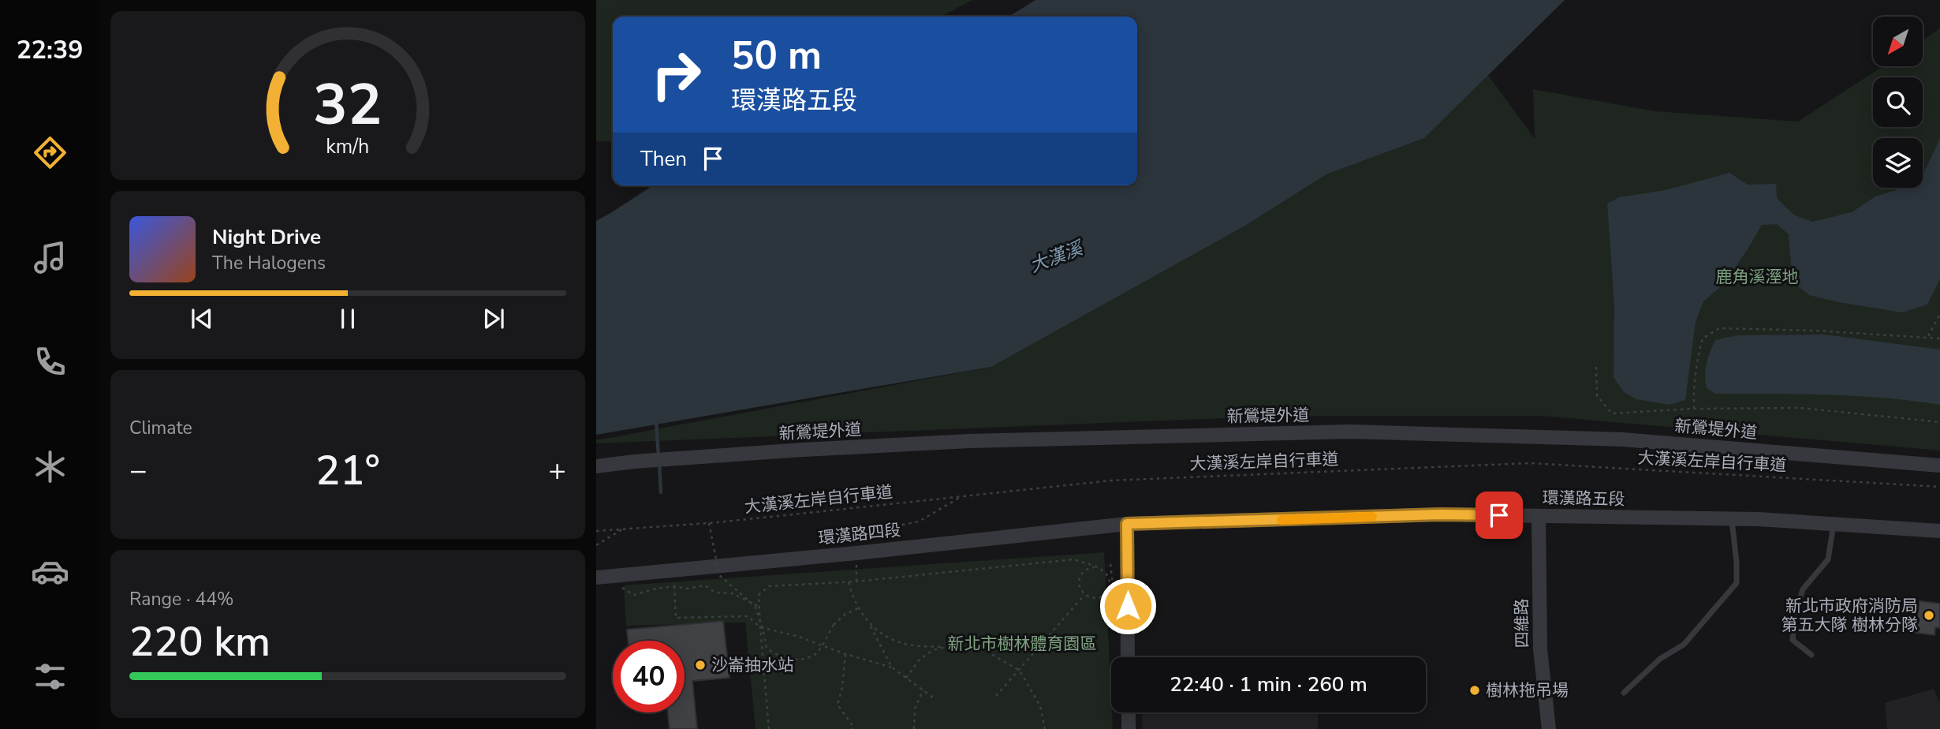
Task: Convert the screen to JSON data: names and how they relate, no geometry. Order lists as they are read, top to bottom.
{
  "streets": {
    "street": [
      "新鶯堤外道",
      "環漢路五段",
      "環漢路四段",
      "四維路"
    ],
    "path": ["大漢溪左岸自行車道"]
  },
  "crossings": [
    ["環漢路五段", "環漢路四段"],
    ["環漢路五段", "四維路"]
  ],
  "water": ["大漢溪"],
  "parks": ["鹿角溪溼地", "新北市樹林體育園區"],
  "places": ["新北市政府消防局 第五大隊 樹林分隊", "沙崙抽水站", "樹林拖吊場"],
  "north": "bottom left",
  "page": {
    "tabs": "22:39",
    "turn": ["50 m", "環漢路五段"],
    "then": "Then",
    "song": ["Night Drive", "The Halogens"],
    "tile": [
      "Climate",
      ["Range · 44%", "220 km"]
    ],
    "heat": ["−", "21°", "+"],
    "limit": "40",
    "trip": "22:40 · 1 min · 260 m",
    "gauge": ["32", "km/h"]
  }
}
